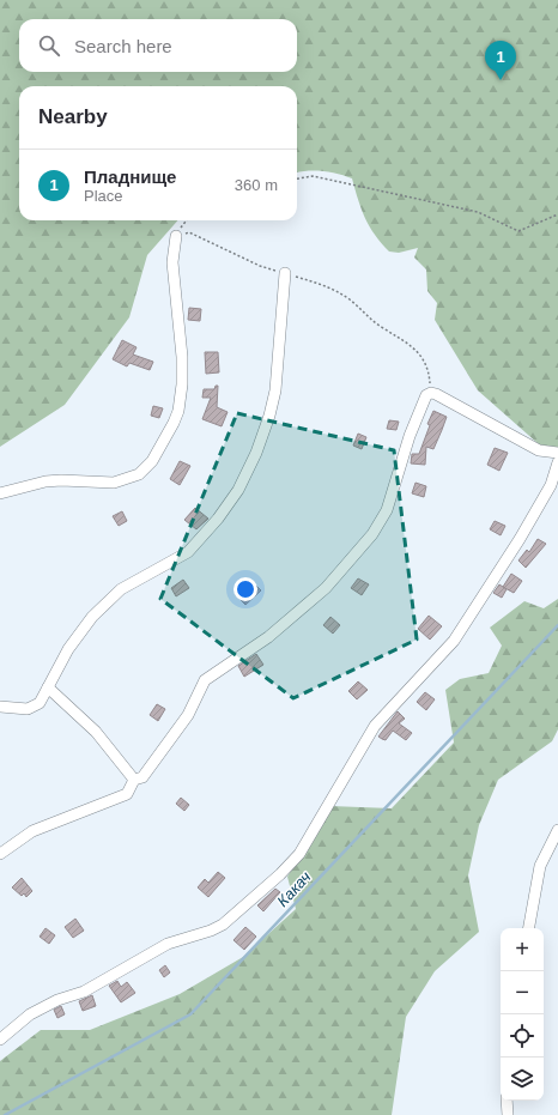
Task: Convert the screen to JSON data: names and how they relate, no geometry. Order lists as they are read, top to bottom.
{
  "water": ["Какач"],
  "page": {
    "search": "Search here",
    "pins": "1",
    "heading": "Nearby",
    "list": [
      {
        "mark": "1",
        "name": "Пладнище",
        "note": "Place",
        "value": "360 m"
      }
    ],
    "map_buttons": ["+", "−"]
  }
}
